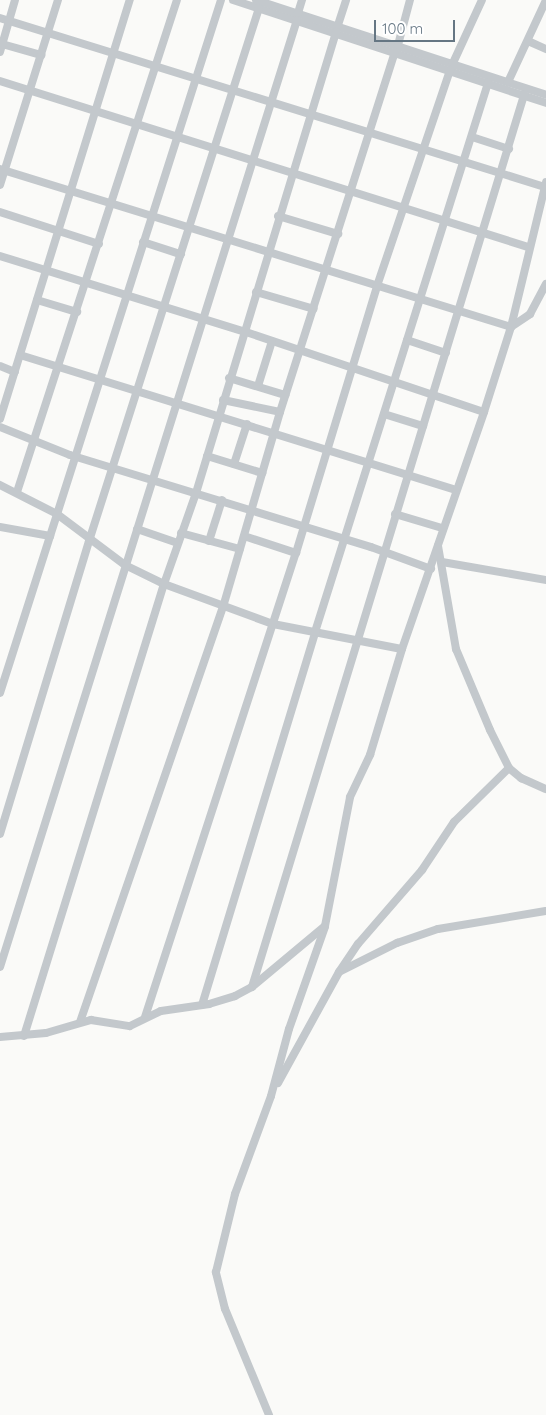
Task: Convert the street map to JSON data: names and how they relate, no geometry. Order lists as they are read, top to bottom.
{
  "scale_bar": "100 m"
}
